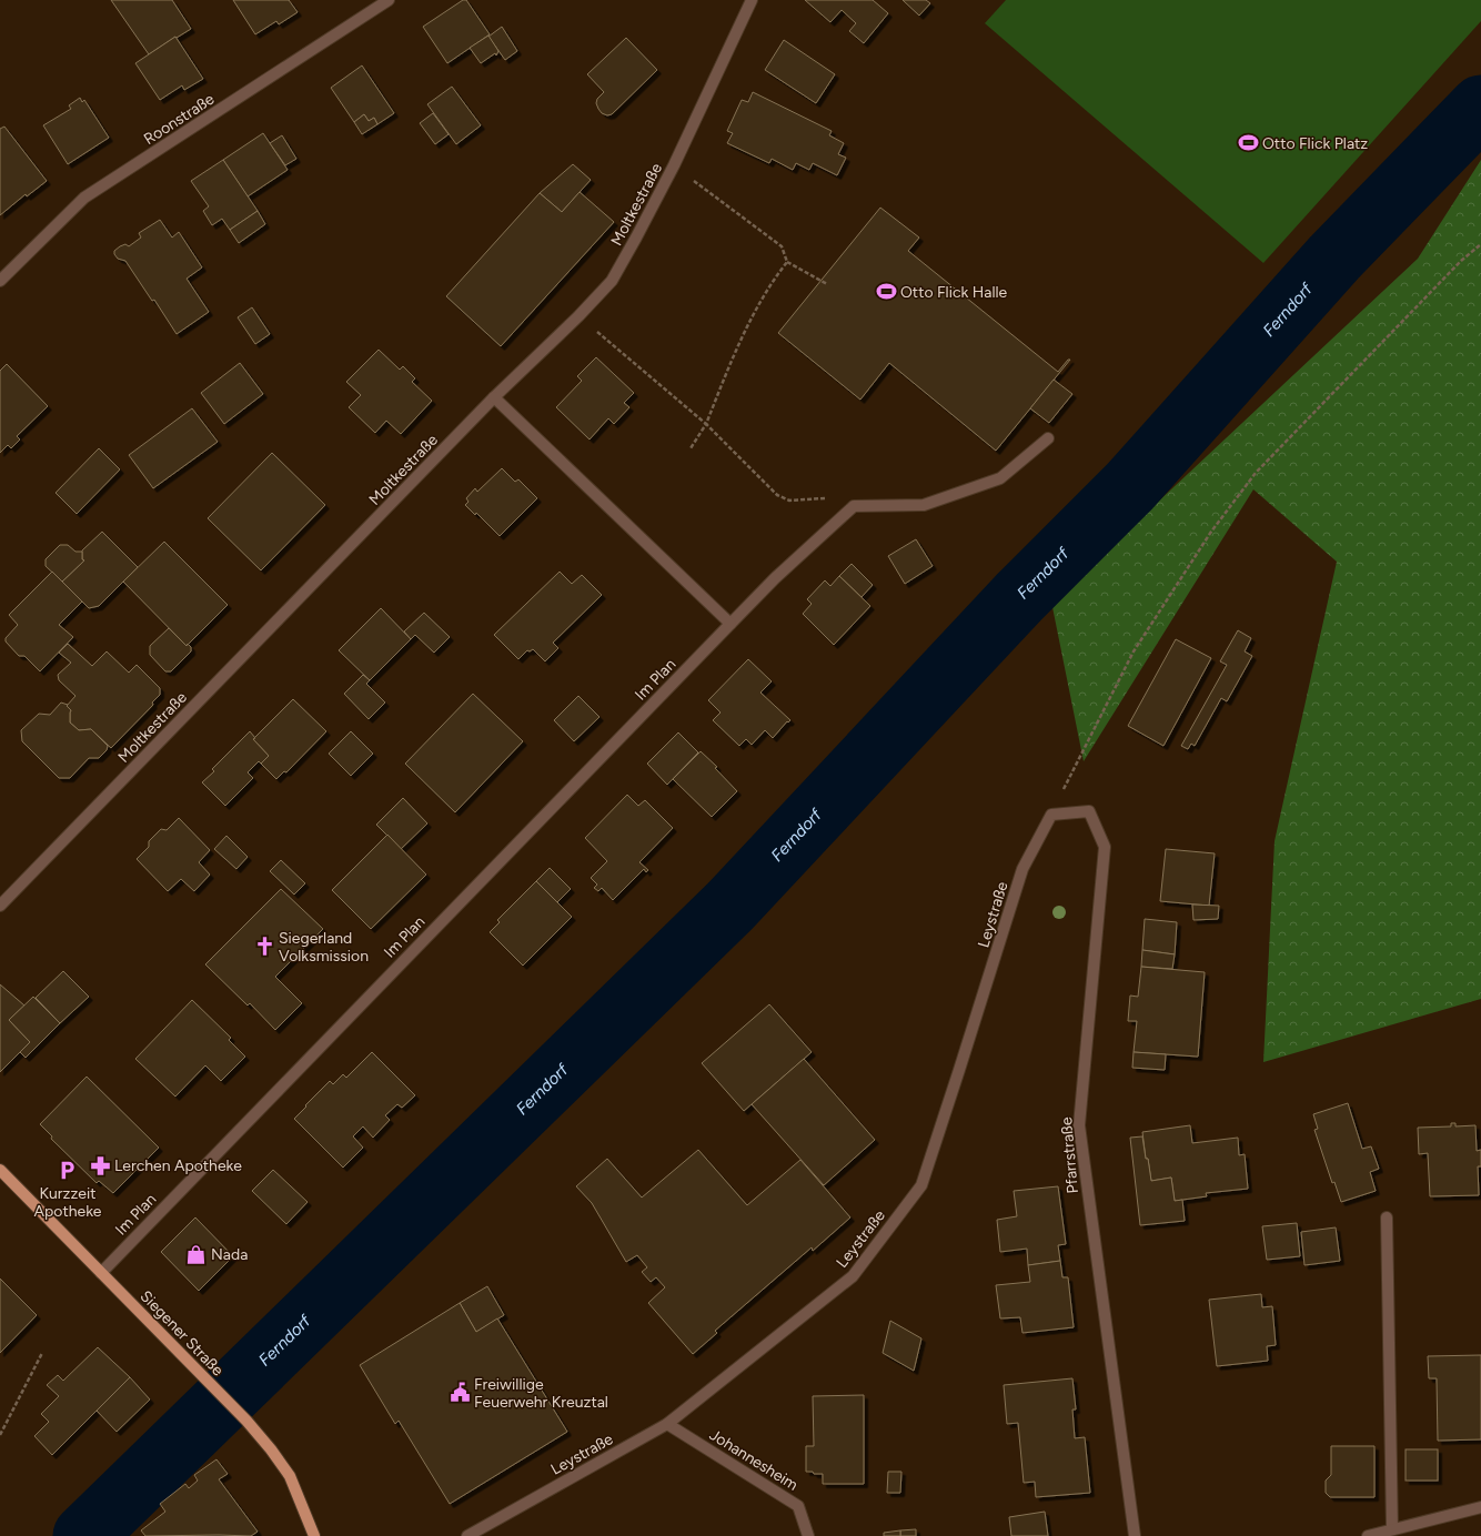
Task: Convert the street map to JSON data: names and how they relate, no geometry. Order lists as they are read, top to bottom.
{
  "streets": {
    "main road": ["Siegener Straße"],
    "street": [
      "Roonstraße",
      "Moltkestraße",
      "Im Plan",
      "Leystraße",
      "Pfarrstraße",
      "Johannesheim"
    ]
  },
  "crossings": [
    ["Im Plan", "Siegener Straße"],
    ["Leystraße", "Pfarrstraße"],
    ["Leystraße", "Johannesheim"]
  ],
  "water": ["Ferndorf"],
  "places": {
    "sports": ["Otto Flick Platz", "Otto Flick Halle"],
    "church": ["Siegerland Volksmission"],
    "pharmacy": ["Lerchen Apotheke"],
    "parking": ["Kurzzeit Apotheke"],
    "shop": ["Nada"],
    "public building": ["Freiwillige Feuerwehr Kreuztal"]
  }
}
